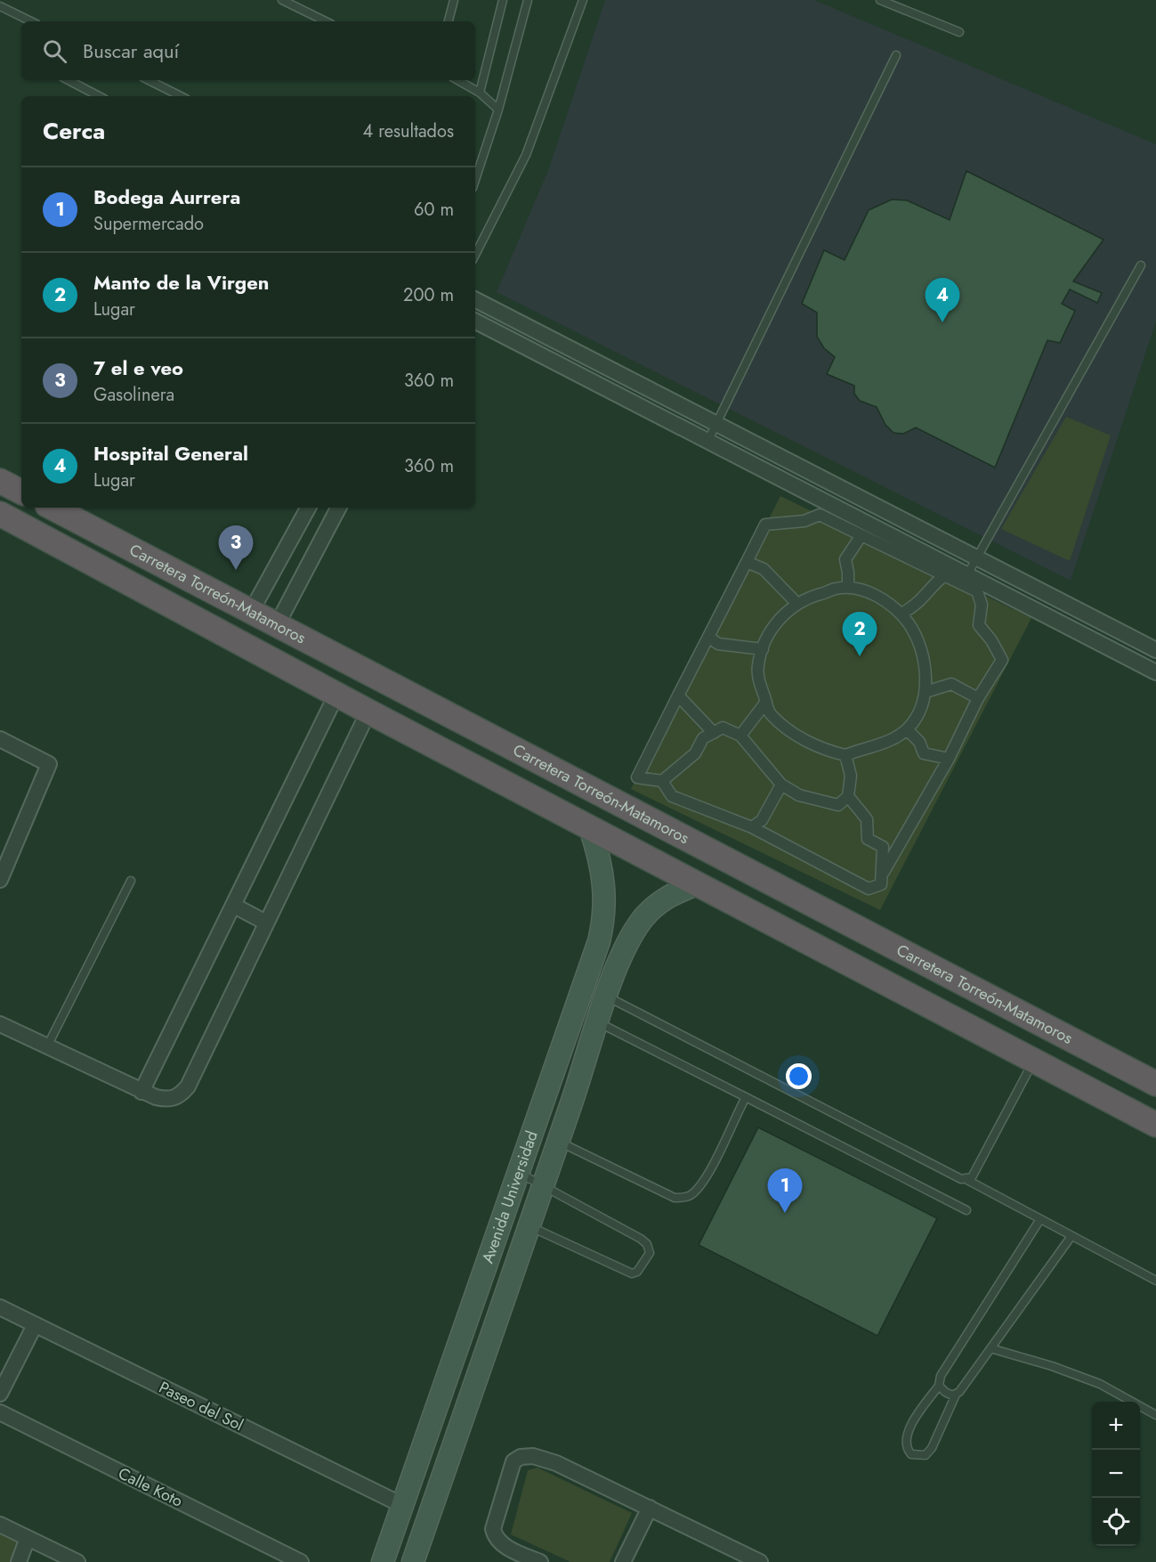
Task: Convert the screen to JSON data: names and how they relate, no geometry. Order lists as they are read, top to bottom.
{
  "streets": {
    "highway": ["Carretera Torreón-Matamoros"],
    "main road": ["Avenida Universidad"],
    "street": ["Paseo del Sol", "Calle Koto"]
  },
  "crossings": [
    ["Avenida Universidad", "Paseo del Sol"]
  ],
  "page": {
    "search": "Buscar aquí",
    "heading": ["Cerca", "4 resultados"],
    "list": [
      {
        "mark": "1",
        "name": "Bodega Aurrera",
        "note": "Supermercado",
        "value": "60 m"
      },
      {
        "mark": "2",
        "name": "Manto de la Virgen",
        "note": "Lugar",
        "value": "200 m"
      },
      {
        "mark": "3",
        "name": "7 el e veo",
        "note": "Gasolinera",
        "value": "360 m"
      },
      {
        "mark": "4",
        "name": "Hospital General",
        "note": "Lugar",
        "value": "360 m"
      }
    ],
    "pins": [
      "4",
      "3",
      "2",
      "1"
    ],
    "map_buttons": ["+", "−"]
  }
}
